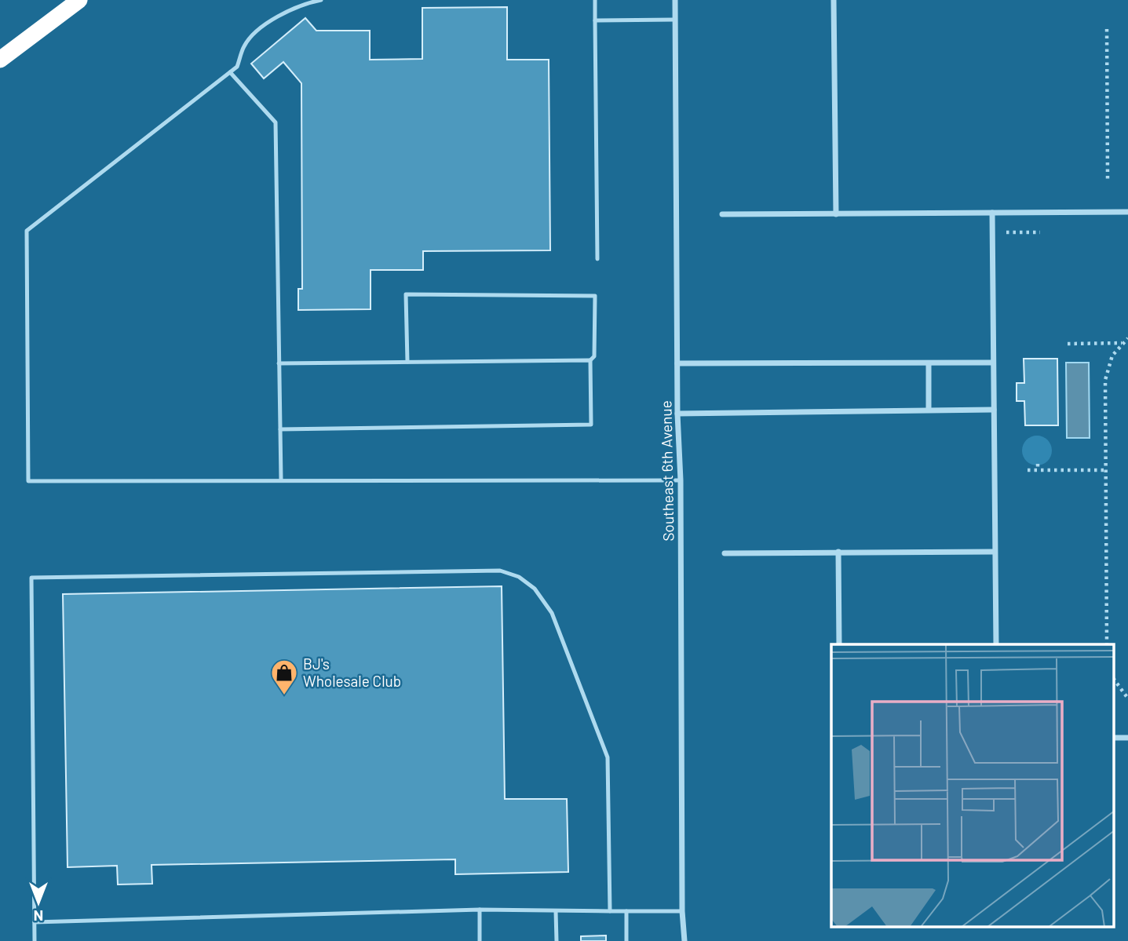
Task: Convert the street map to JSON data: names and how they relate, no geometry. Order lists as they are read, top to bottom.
{
  "streets": {
    "street": ["Southeast 6th Avenue"]
  },
  "places": {
    "shop": ["BJ's Wholesale Club"]
  },
  "north": "bottom"
}
